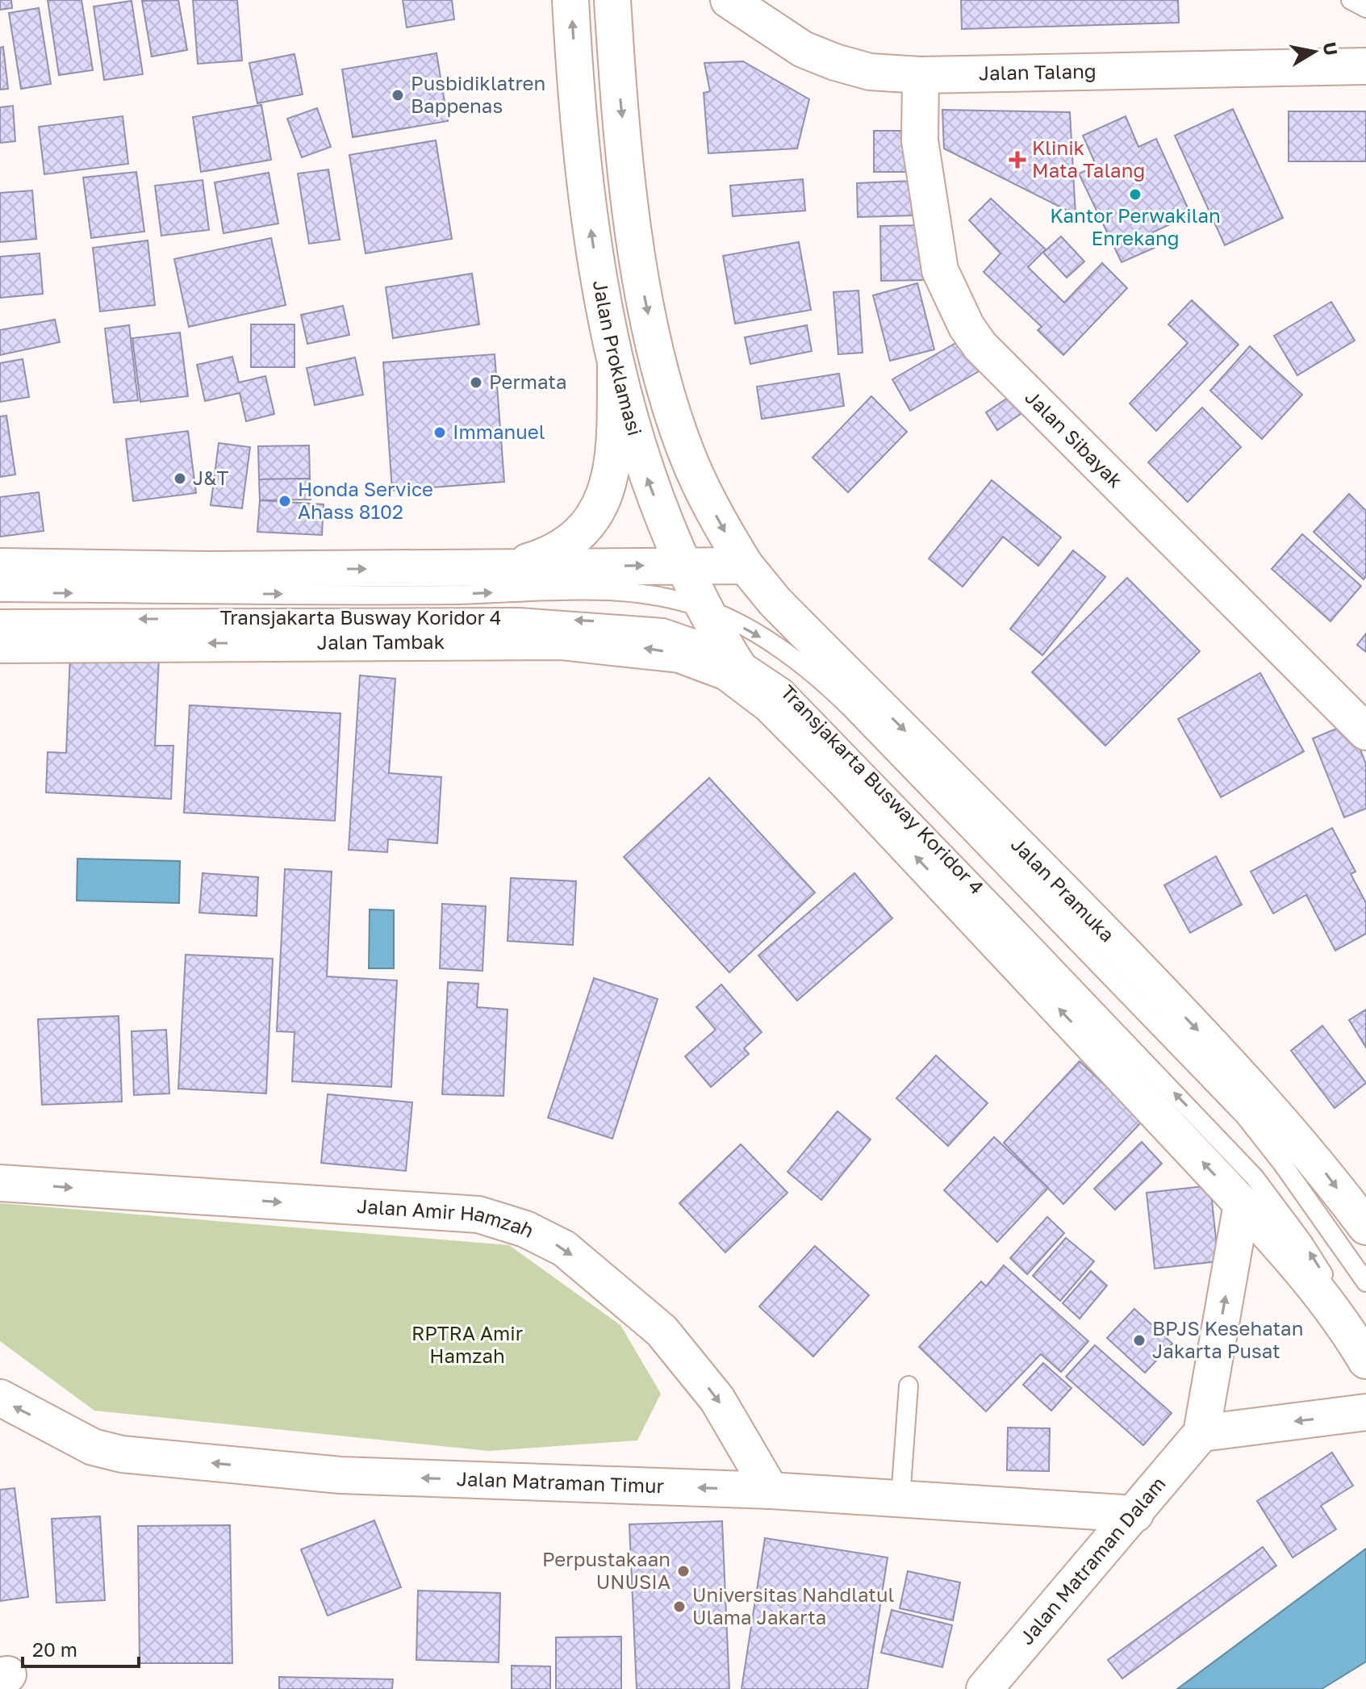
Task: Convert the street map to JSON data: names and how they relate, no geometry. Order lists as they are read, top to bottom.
{
  "streets": {
    "main road": [
      "Jalan Talang",
      "Jalan Proklamasi",
      "Jalan Sibayak",
      "Jalan Tambak",
      "Jalan Pramuka",
      "Jalan Amir Hamzah",
      "Jalan Matraman Timur",
      "Jalan Matraman Dalam"
    ],
    "lane": ["Transjakarta Busway Koridor 4"]
  },
  "crossings": [
    ["Jalan Talang", "Jalan Sibayak"],
    ["Jalan Proklamasi", "Transjakarta Busway Koridor 4"],
    ["Jalan Proklamasi", "Jalan Tambak"],
    ["Jalan Amir Hamzah", "Jalan Matraman Timur"],
    ["Jalan Matraman Timur", "Jalan Matraman Dalam"]
  ],
  "one_way": ["Jalan Amir Hamzah", "Jalan Matraman Timur", "Jalan Matraman Dalam"],
  "parks": ["RPTRA Amir Hamzah"],
  "places": {
    "other": [
      "Pusbidiklatren Bappenas",
      "Kantor Perwakilan Enrekang",
      "Permata",
      "Immanuel",
      "J&T",
      "Honda Service Ahass 8102",
      "BPJS Kesehatan Jakarta Pusat",
      "Perpustakaan UNUSIA",
      "Universitas Nahdlatul Ulama Jakarta"
    ],
    "health": ["Klinik Mata Talang"]
  },
  "scale_bar": "20 m",
  "north": "right"
}
